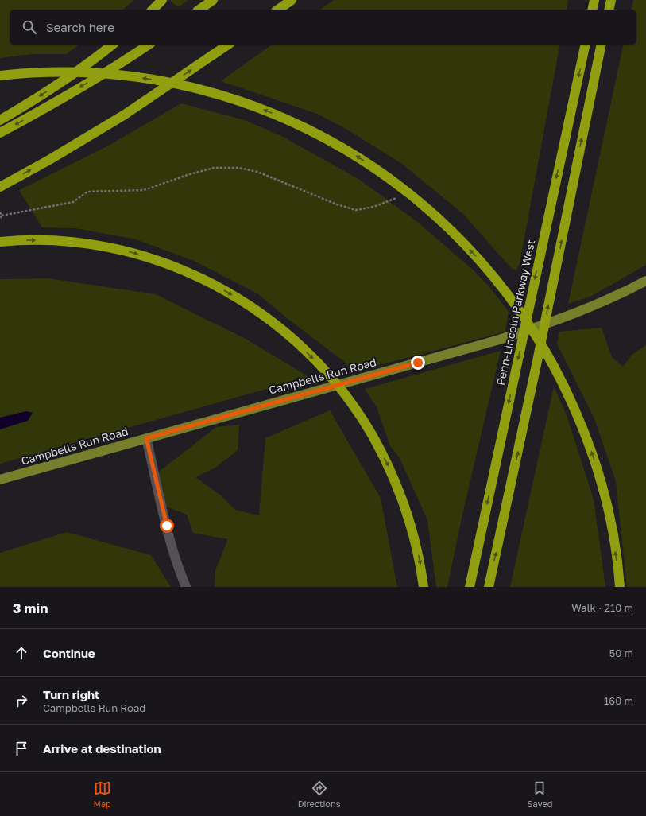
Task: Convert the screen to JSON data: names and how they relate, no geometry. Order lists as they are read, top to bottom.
{
  "streets": {
    "highway": ["Penn-Lincoln Parkway West"],
    "main road": ["Campbells Run Road"]
  },
  "page": {
    "search": "Search here",
    "heading": ["3 min", "Walk · 210 m"],
    "list": [
      ["Continue", "50 m"],
      ["Turn right", "Campbells Run Road", "160 m"],
      "Arrive at destination"
    ],
    "nav": ["Map", "Directions", "Saved"]
  }
}
